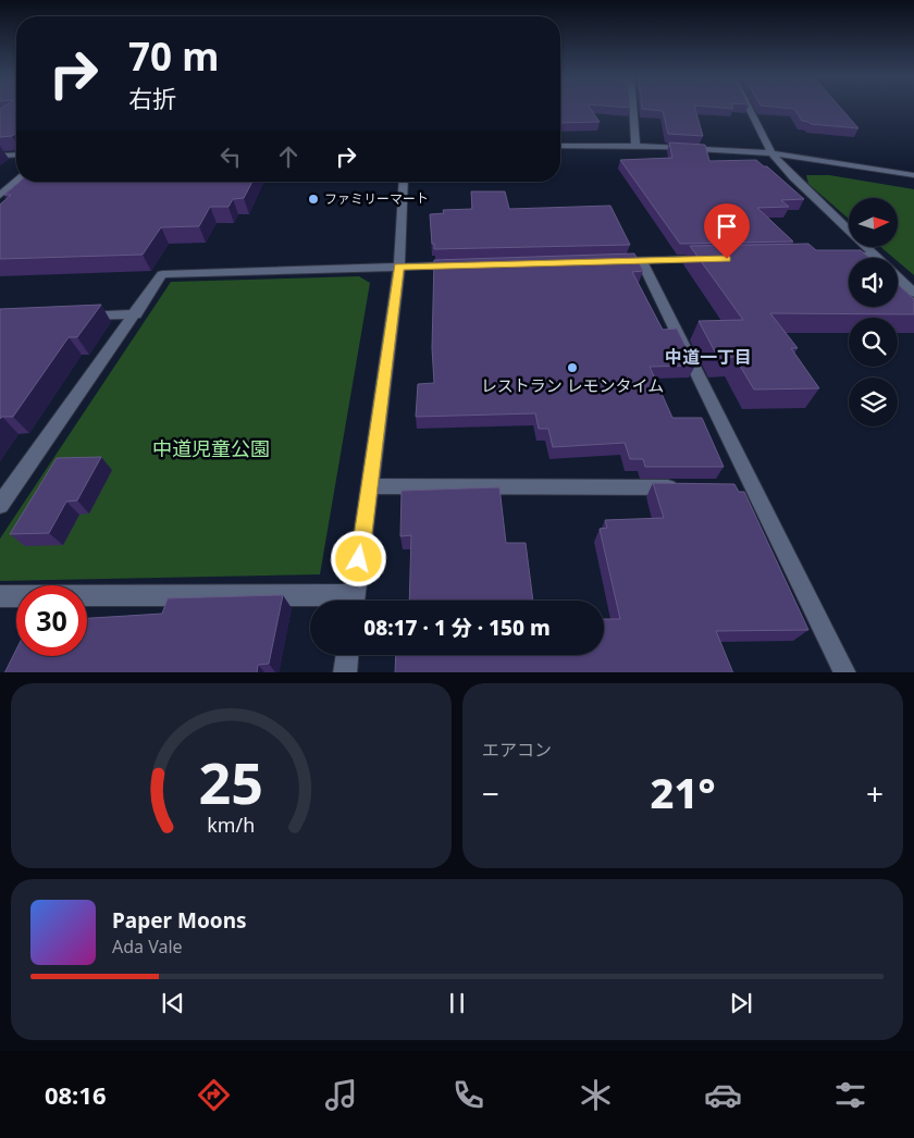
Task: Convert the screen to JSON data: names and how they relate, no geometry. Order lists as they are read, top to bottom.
{
  "districts": ["中道一丁目"],
  "parks": ["中道児童公園"],
  "places": ["ファミリーマート", "レストラン レモンタイム"],
  "north": "right",
  "page": {
    "turn": ["70 m", "右折"],
    "limit": "30",
    "trip": "08:17 · 1 分 · 150 m",
    "tile": "エアコン",
    "heat": ["−", "21°", "+"],
    "song": ["Paper Moons", "Ada Vale"],
    "tabs": "08:16",
    "gauge": ["25", "km/h"]
  }
}
